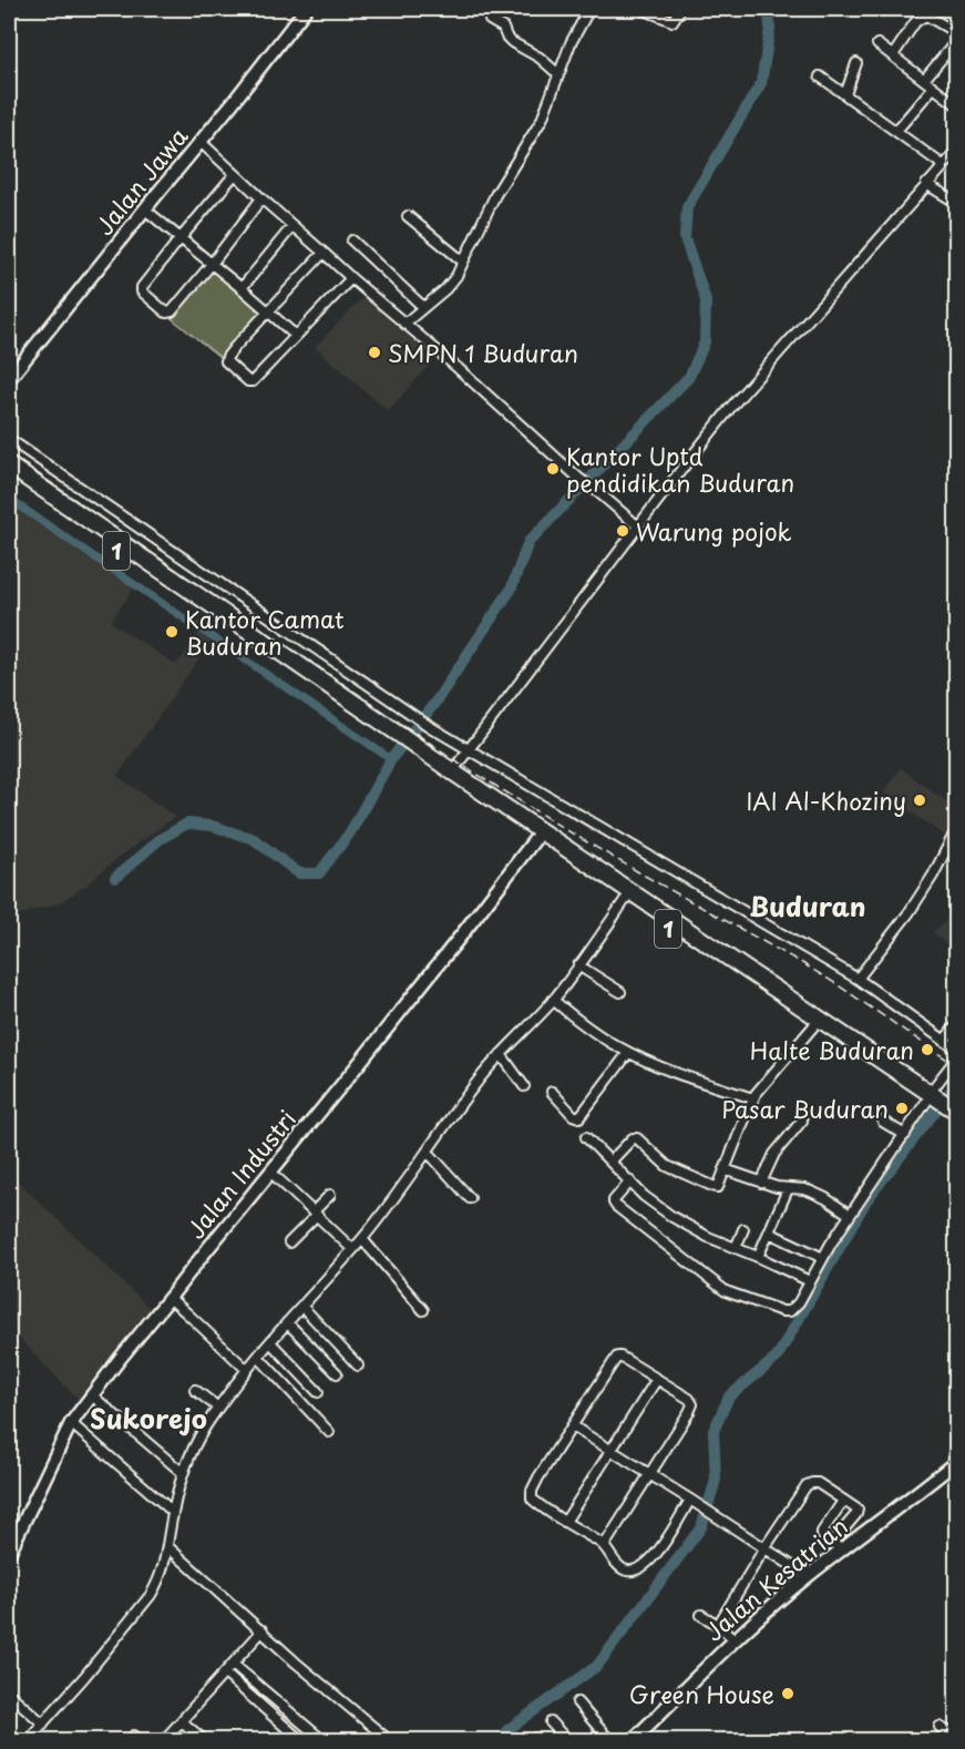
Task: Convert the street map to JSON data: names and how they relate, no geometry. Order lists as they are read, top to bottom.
{
  "streets": {
    "highway": ["1"],
    "street": ["Jalan Jawa", "Jalan Industri", "Jalan Kesatrian"]
  },
  "crossings": [
    ["1", "Jalan Industri"]
  ],
  "districts": ["Buduran", "Sukorejo"],
  "places": [
    "SMPN 1 Buduran",
    "Kantor Uptd pendidikan Buduran",
    "Warung pojok",
    "Kantor Camat Buduran",
    "IAI Al-Khoziny",
    "Halte Buduran",
    "Pasar Buduran",
    "Green House"
  ]
}
